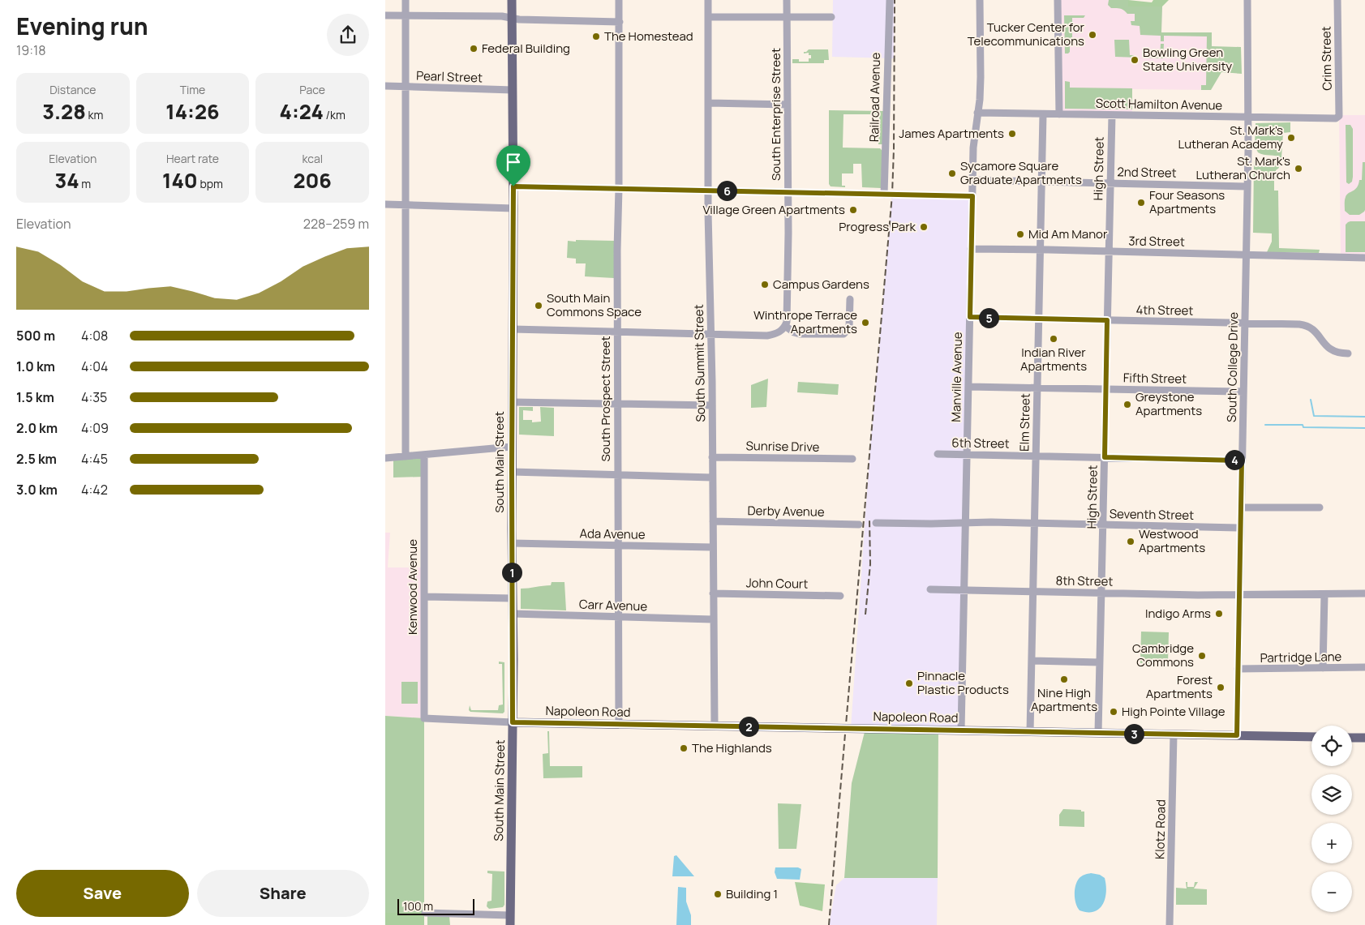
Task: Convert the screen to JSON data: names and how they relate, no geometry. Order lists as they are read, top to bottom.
{
  "streets": {
    "main road": ["South Main Street", "Napoleon Road"],
    "street": [
      "Crim Street",
      "Pearl Street",
      "Railroad Avenue",
      "Scott Hamilton Avenue",
      "South Enterprise Street",
      "High Street",
      "2nd Street",
      "3rd Street",
      "4th Street",
      "South Summit Street",
      "South College Drive",
      "Manville Avenue",
      "Fifth Street",
      "South Prospect Street",
      "Elm Street",
      "6th Street",
      "Sunrise Drive",
      "Derby Avenue",
      "Seventh Street",
      "Ada Avenue",
      "8th Street",
      "John Court",
      "Kenwood Avenue",
      "Carr Avenue",
      "Partridge Lane",
      "Klotz Road"
    ]
  },
  "crossings": [
    ["Crim Street", "Scott Hamilton Avenue"],
    ["Pearl Street", "South Main Street"],
    ["Scott Hamilton Avenue", "High Street"],
    ["Scott Hamilton Avenue", "South College Drive"],
    ["Scott Hamilton Avenue", "Manville Avenue"],
    ["Scott Hamilton Avenue", "Elm Street"],
    ["High Street", "2nd Street"],
    ["High Street", "3rd Street"],
    ["High Street", "4th Street"],
    ["High Street", "Fifth Street"],
    ["High Street", "6th Street"],
    ["High Street", "Seventh Street"],
    ["High Street", "8th Street"],
    ["High Street", "Napoleon Road"],
    ["2nd Street", "South College Drive"],
    ["2nd Street", "Manville Avenue"],
    ["2nd Street", "Elm Street"],
    ["3rd Street", "South College Drive"],
    ["3rd Street", "Manville Avenue"],
    ["3rd Street", "Elm Street"],
    ["4th Street", "South College Drive"],
    ["4th Street", "Manville Avenue"],
    ["4th Street", "Elm Street"],
    ["South Summit Street", "Sunrise Drive"],
    ["South Summit Street", "Derby Avenue"],
    ["South Summit Street", "Ada Avenue"],
    ["South Summit Street", "John Court"],
    ["South Summit Street", "Carr Avenue"],
    ["South Summit Street", "Napoleon Road"],
    ["South College Drive", "Fifth Street"],
    ["South College Drive", "6th Street"],
    ["South College Drive", "Seventh Street"],
    ["South College Drive", "8th Street"],
    ["South College Drive", "Partridge Lane"],
    ["South College Drive", "Napoleon Road"],
    ["Manville Avenue", "Fifth Street"],
    ["Manville Avenue", "6th Street"],
    ["Manville Avenue", "Seventh Street"],
    ["Manville Avenue", "8th Street"],
    ["Manville Avenue", "Napoleon Road"],
    ["Fifth Street", "Elm Street"],
    ["South Prospect Street", "Ada Avenue"],
    ["South Prospect Street", "Carr Avenue"],
    ["South Prospect Street", "Napoleon Road"],
    ["Elm Street", "6th Street"],
    ["Elm Street", "Seventh Street"],
    ["Elm Street", "8th Street"],
    ["Elm Street", "Napoleon Road"],
    ["South Main Street", "Ada Avenue"],
    ["South Main Street", "Kenwood Avenue"],
    ["South Main Street", "Carr Avenue"],
    ["South Main Street", "Napoleon Road"],
    ["Kenwood Avenue", "Napoleon Road"],
    ["Napoleon Road", "Klotz Road"]
  ],
  "places": [
    "Tucker Center for Telecommunications",
    "The Homestead",
    "Federal Building",
    "Bowling Green State University",
    "James Apartments",
    "St. Mark's Lutheran Academy",
    "St. Mark's Lutheran Church",
    "Sycamore Square Graduate Apartments",
    "Four Seasons Apartments",
    "Village Green Apartments",
    "Progress Park",
    "Mid Am Manor",
    "Campus Gardens",
    "South Main Commons Space",
    "Winthrope Terrace Apartments",
    "Indian River Apartments",
    "Greystone Apartments",
    "Westwood Apartments",
    "Indigo Arms",
    "Cambridge Commons",
    "Nine High Apartments",
    "Pinnacle Plastic Products",
    "Forest Apartments",
    "High Pointe Village",
    "The Highlands",
    "Building 1"
  ],
  "scale_bar": "100 m",
  "page": {
    "heading": ["Evening run", "19:18"],
    "stats": [
      ["Distance", "3.28 km"],
      ["Time", "14:26"],
      ["Pace", "4:24 /km"],
      ["Elevation", "34 m"],
      ["Heart rate", "140 bpm"],
      ["kcal", "206"]
    ],
    "pins": [
      "6",
      "5",
      "4",
      "1",
      "2",
      "3"
    ],
    "chart": ["Elevation", "228–259 m"],
    "list": [
      {
        "name": "500 m",
        "note": "4:08"
      },
      {
        "name": "1.0 km",
        "note": "4:04"
      },
      {
        "name": "1.5 km",
        "note": "4:35"
      },
      {
        "name": "2.0 km",
        "note": "4:09"
      },
      {
        "name": "2.5 km",
        "note": "4:45"
      },
      {
        "name": "3.0 km",
        "note": "4:42"
      }
    ],
    "map_buttons": ["+", "−"],
    "buttons": ["Save", "Share"],
    "scale": "100 m"
  }
}
